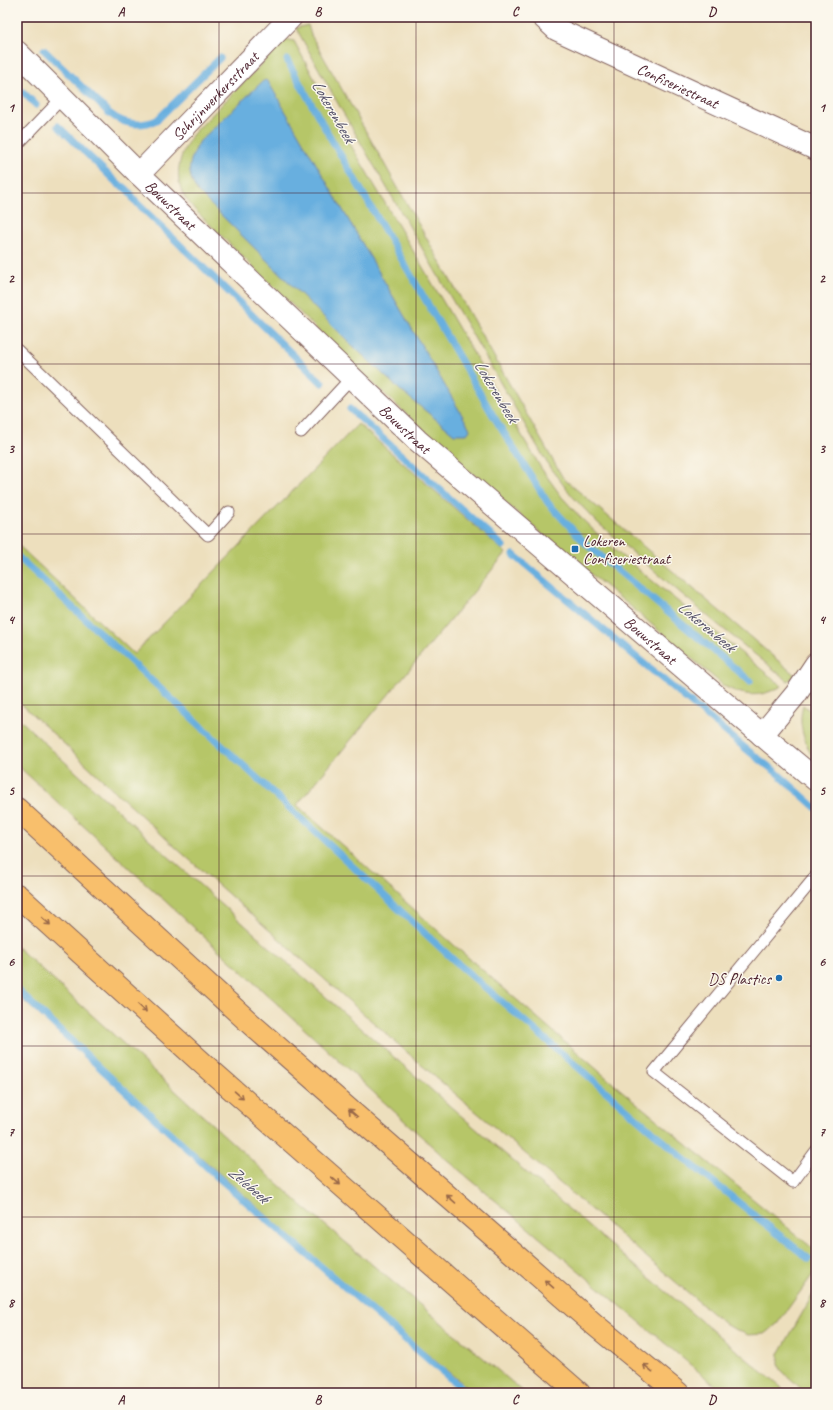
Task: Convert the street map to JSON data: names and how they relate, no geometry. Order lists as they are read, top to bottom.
{
  "streets": {
    "street": ["Confiseriestraat", "Schrijnwerkersstraat", "Bouwstraat"]
  },
  "crossings": [
    ["Schrijnwerkersstraat", "Bouwstraat"]
  ],
  "water": ["Lokerenbeek", "Zelebeek"],
  "places": {
    "transit": ["Lokeren Confiseriestraat"],
    "other": ["DS Plastics"]
  },
  "grid": {
    "columns": [
      "A",
      "B",
      "C",
      "D"
    ],
    "rows": [
      "1",
      "2",
      "3",
      "4",
      "5",
      "6",
      "7",
      "8"
    ]
  }
}
